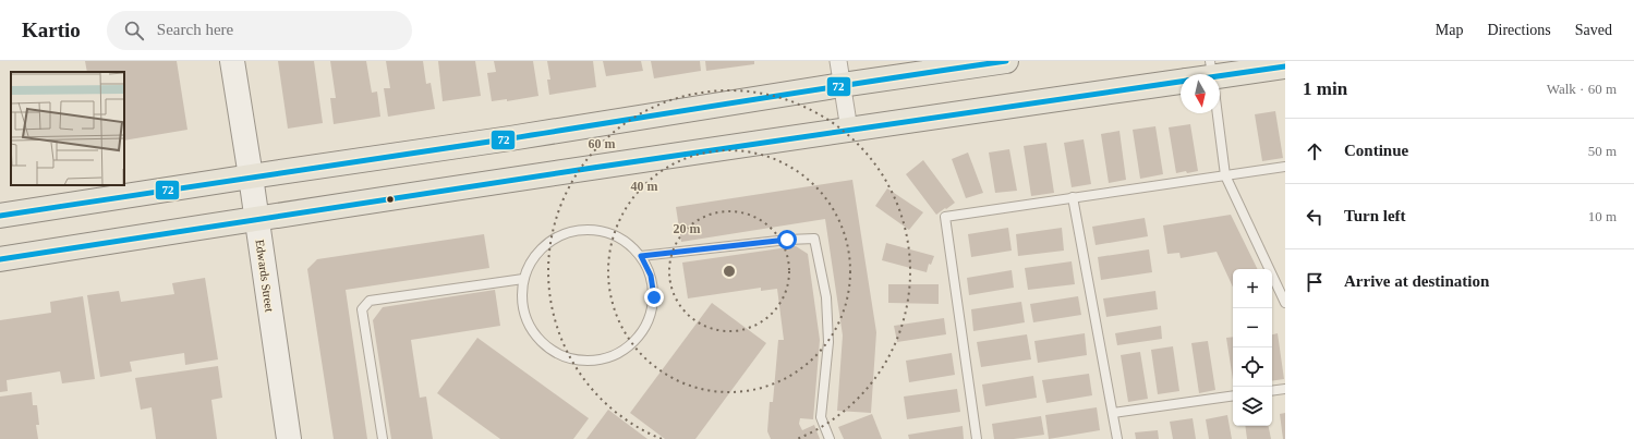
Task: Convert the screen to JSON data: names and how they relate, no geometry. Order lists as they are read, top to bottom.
{
  "streets": {
    "main road": ["Edwards Street"]
  },
  "lines": ["transit line 72"],
  "north": "bottom",
  "page": {
    "header": "Kartio",
    "search": "Search here",
    "nav": ["Map", "Directions", "Saved"],
    "heading": ["1 min", "Walk · 60 m"],
    "list": [
      ["Continue", "50 m"],
      ["Turn left", "10 m"],
      "Arrive at destination"
    ],
    "map_buttons": ["+", "−"]
  },
  "rings": ["60 m", "40 m", "20 m"]
}
